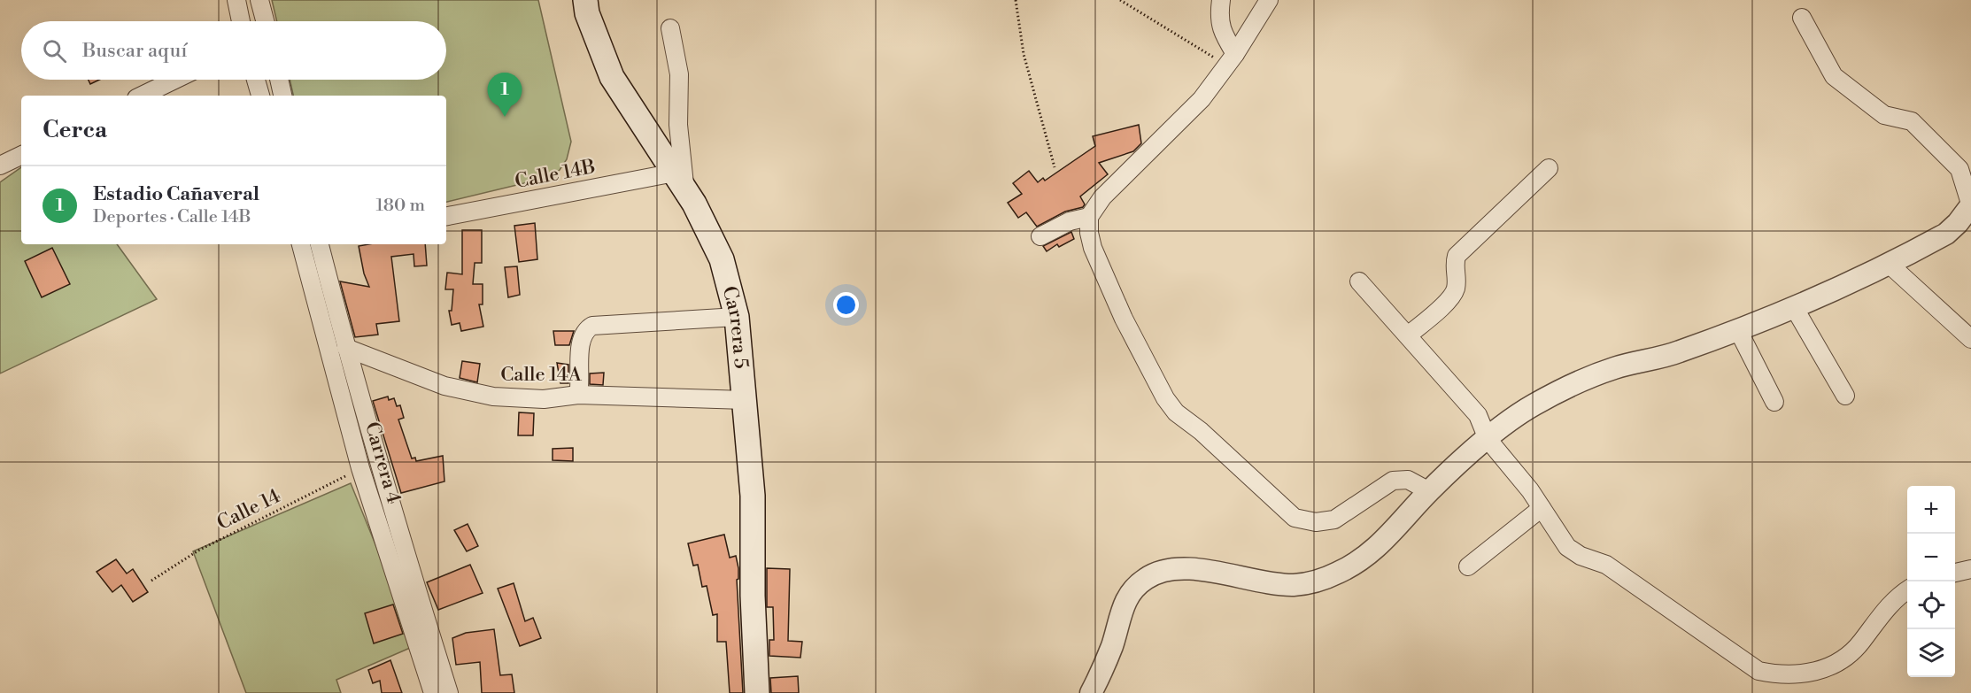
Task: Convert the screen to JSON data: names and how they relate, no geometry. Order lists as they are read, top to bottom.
{
  "streets": {
    "main road": ["Carrera 5"],
    "street": ["Calle 14B", "Calle 14A", "Carrera 4"],
    "path": ["Calle 14"]
  },
  "crossings": [
    ["Calle 14B", "Carrera 5"],
    ["Carrera 5", "Calle 14A"],
    ["Calle 14A", "Carrera 4"],
    ["Carrera 4", "Calle 14"]
  ],
  "page": {
    "search": "Buscar aquí",
    "pins": "1",
    "heading": "Cerca",
    "list": [
      {
        "mark": "1",
        "name": "Estadio Cañaveral",
        "note": "Deportes · Calle 14B",
        "value": "180 m"
      }
    ],
    "map_buttons": ["+", "−"]
  }
}
